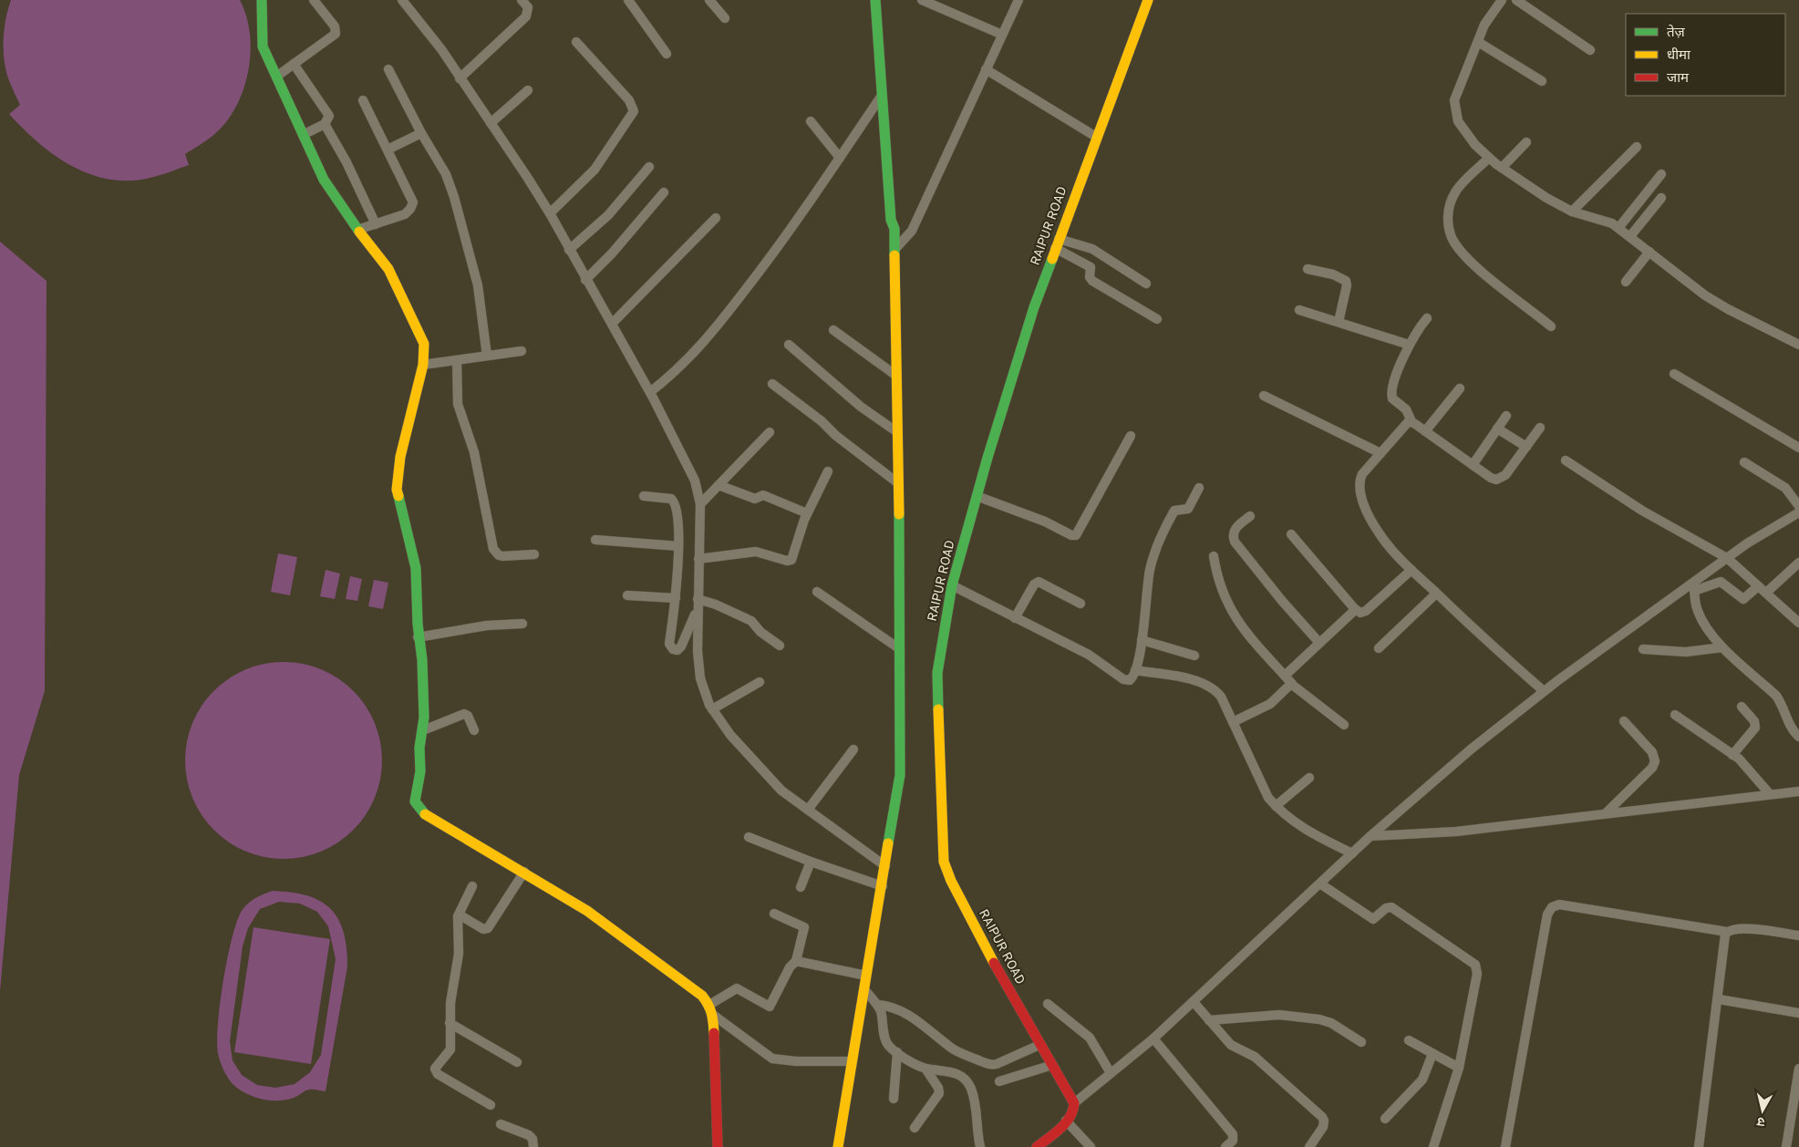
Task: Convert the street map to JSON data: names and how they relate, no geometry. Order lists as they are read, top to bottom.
{
  "streets": {
    "street": ["RAIPUR ROAD"]
  },
  "legend": ["तेज़", "धीमा", "जाम"],
  "north": "bottom"
}
